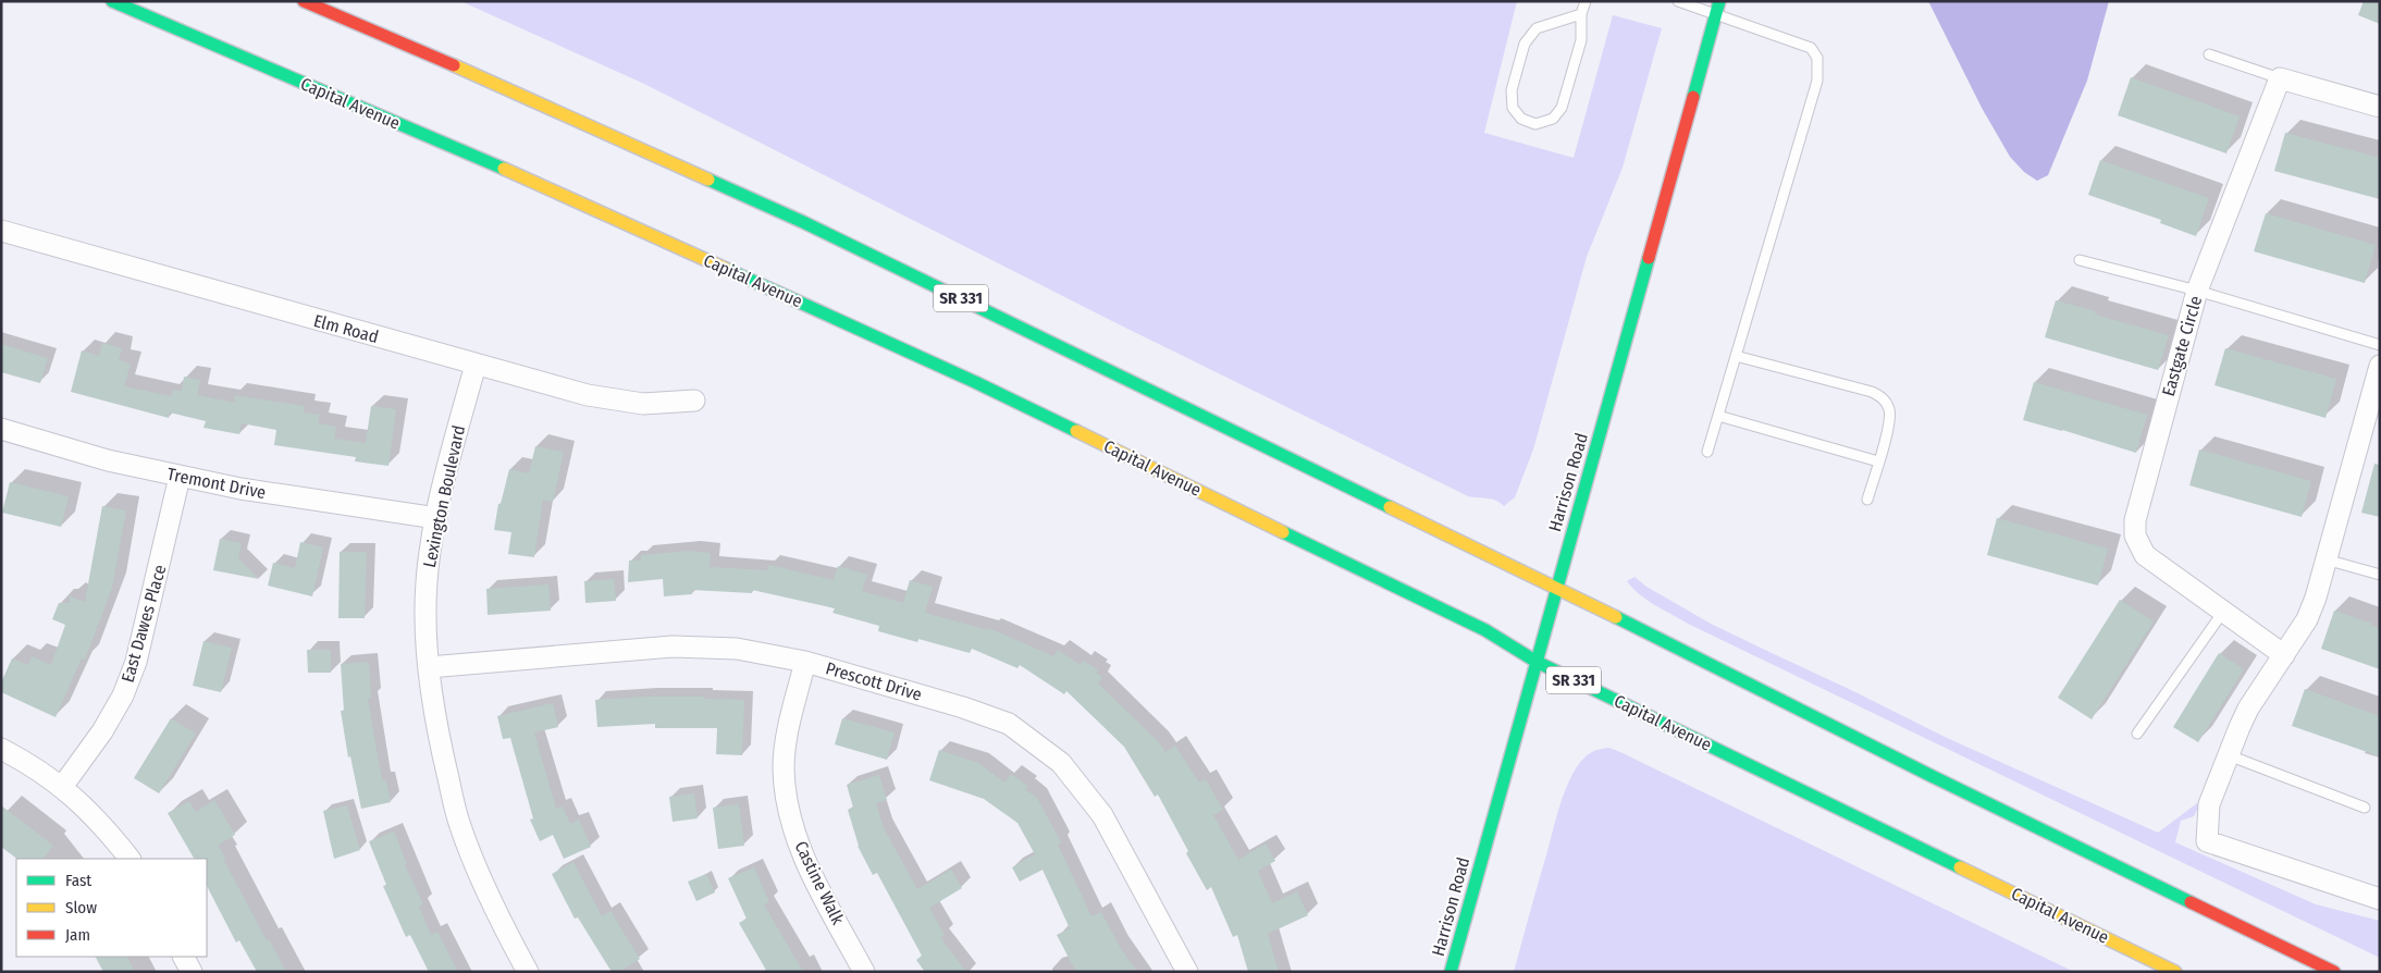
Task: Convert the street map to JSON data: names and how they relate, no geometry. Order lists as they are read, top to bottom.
{
  "streets": {
    "main road": ["Capital Avenue", "SR 331", "Harrison Road"],
    "street": [
      "Elm Road",
      "Eastgate Circle",
      "Tremont Drive",
      "Lexington Boulevard",
      "East Dawes Place",
      "Prescott Drive",
      "Castine Walk"
    ]
  },
  "crossings": [
    ["Capital Avenue", "Harrison Road"],
    ["SR 331", "Harrison Road"],
    ["Elm Road", "Lexington Boulevard"],
    ["Tremont Drive", "Lexington Boulevard"],
    ["Tremont Drive", "East Dawes Place"],
    ["Lexington Boulevard", "Prescott Drive"],
    ["Prescott Drive", "Castine Walk"]
  ],
  "legend": ["Fast", "Slow", "Jam"]
}
